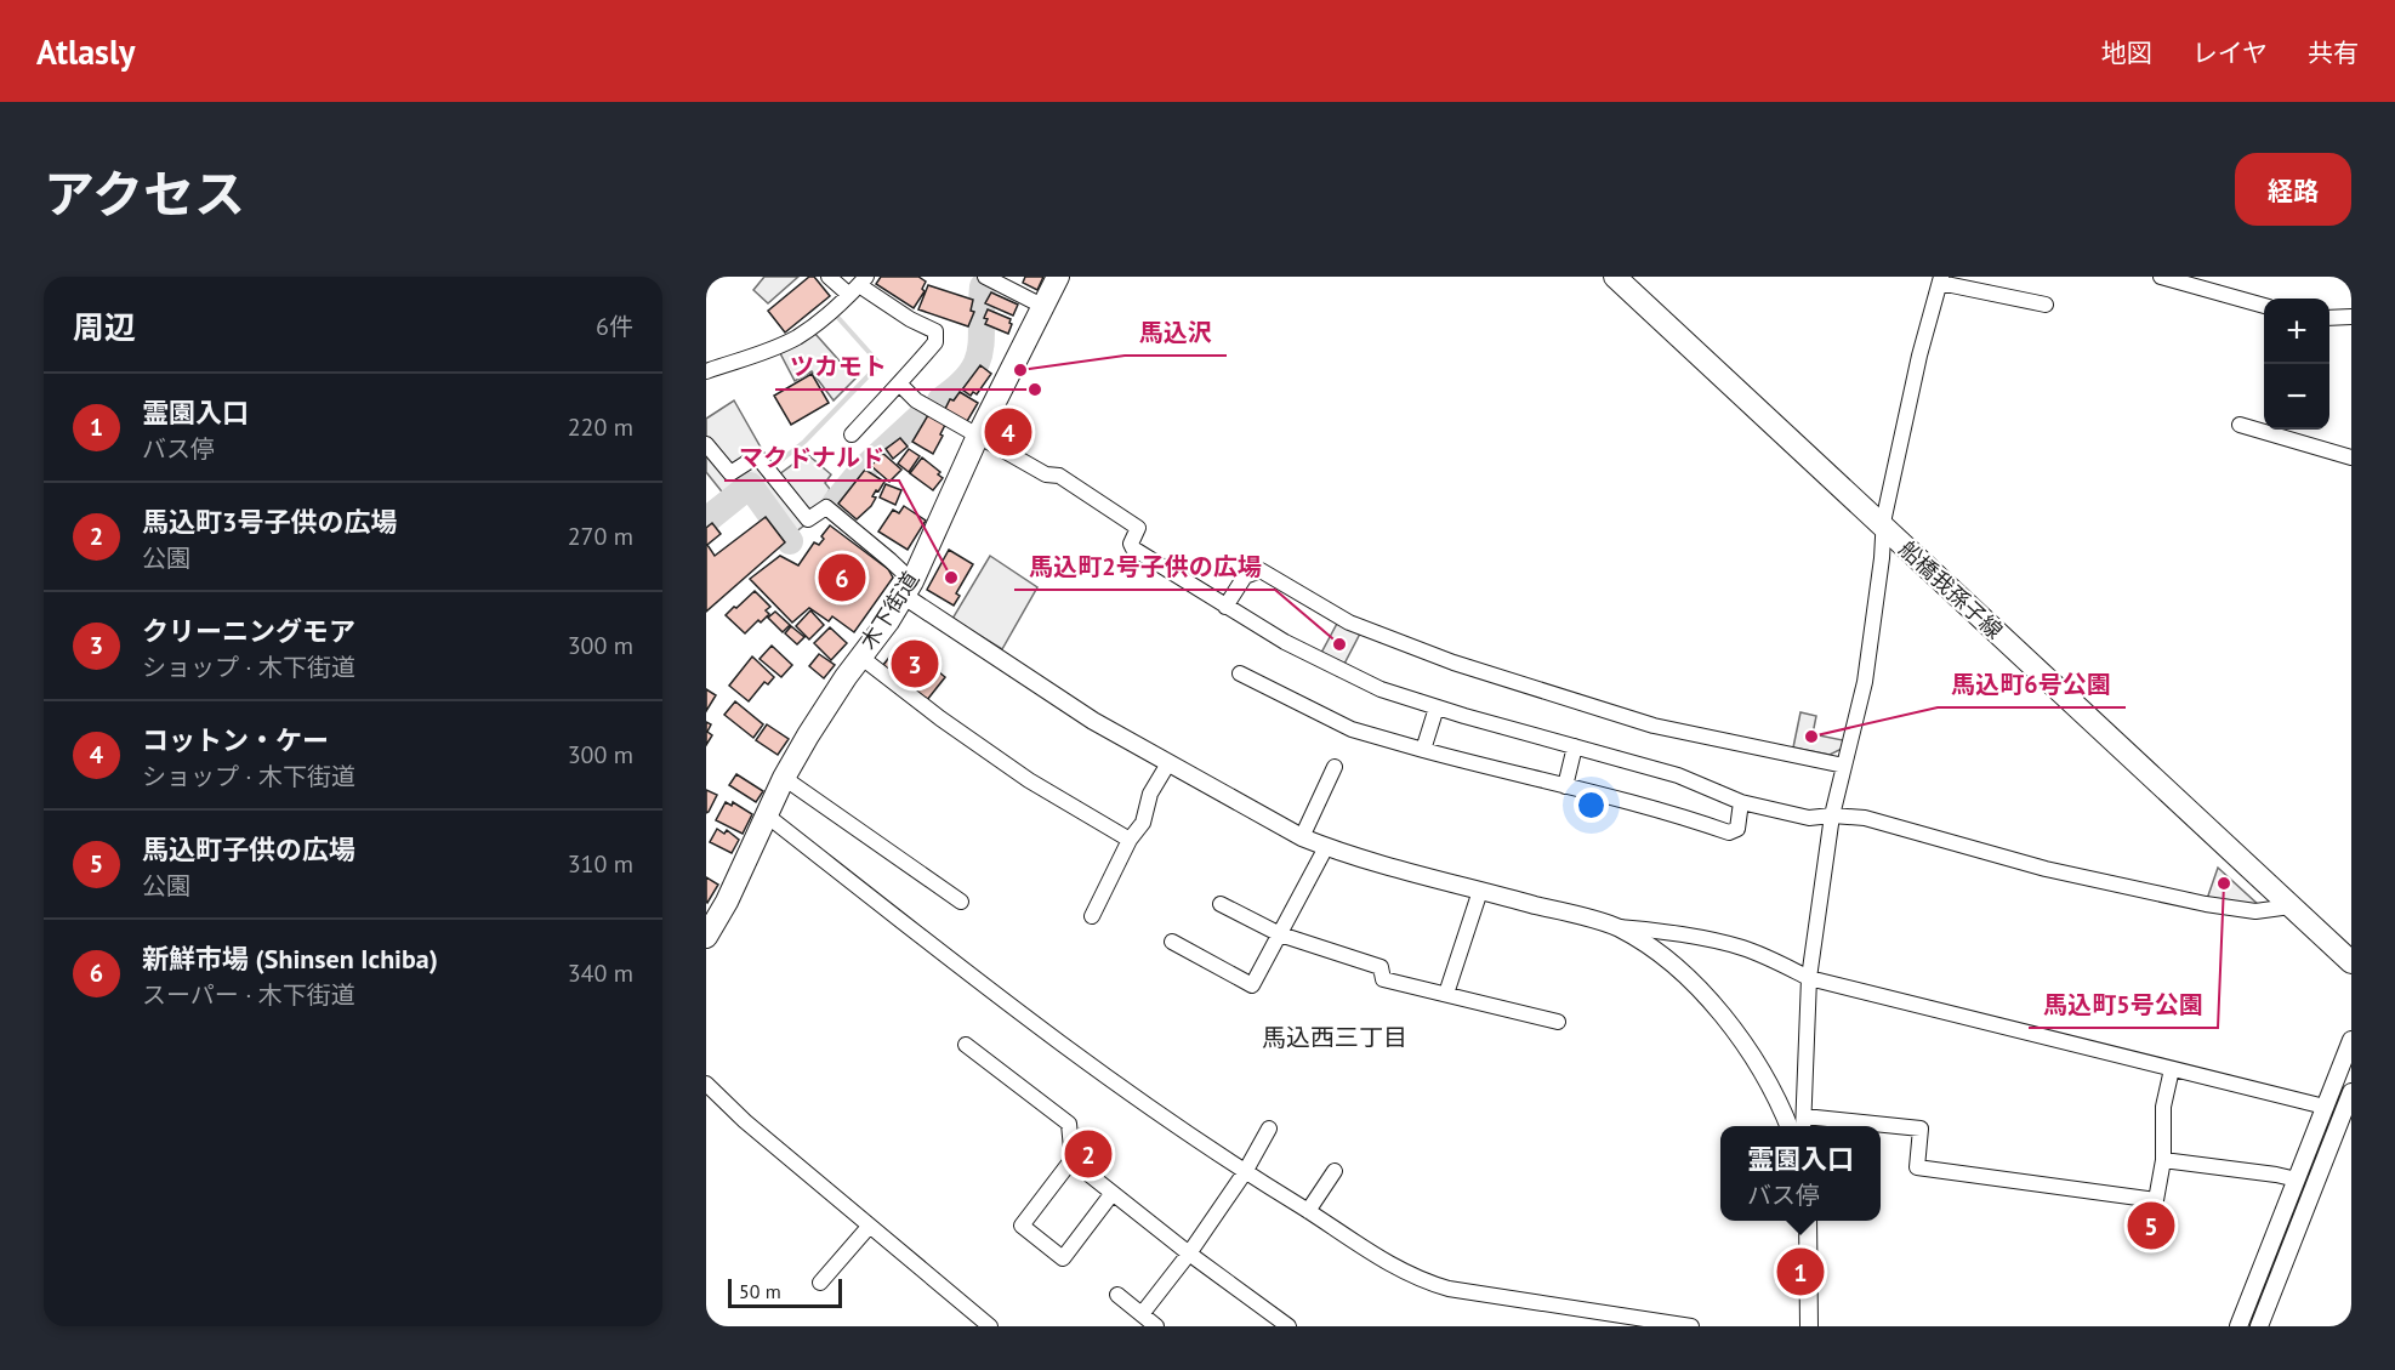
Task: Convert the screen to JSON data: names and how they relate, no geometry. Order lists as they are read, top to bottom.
{
  "streets": {
    "main road": ["船橋我孫子線", "木下街道"]
  },
  "districts": ["馬込西三丁目"],
  "places": [
    "馬込沢",
    "ツカモト",
    "マクドナルド",
    "馬込町2号子供の広場",
    "馬込町6号公園",
    "馬込町5号公園"
  ],
  "scale_bar": "50 m",
  "page": {
    "header": "Atlasly",
    "nav": ["地図", "レイヤ", "共有"],
    "title": "アクセス",
    "buttons": "経路",
    "heading": ["周辺", "6件"],
    "map_buttons": ["+", "−"],
    "list": [
      {
        "mark": "1",
        "name": "霊園入口",
        "note": "バス停",
        "value": "220 m"
      },
      {
        "mark": "2",
        "name": "馬込町3号子供の広場",
        "note": "公園",
        "value": "270 m"
      },
      {
        "mark": "3",
        "name": "クリーニングモア",
        "note": "ショップ · 木下街道",
        "value": "300 m"
      },
      {
        "mark": "4",
        "name": "コットン・ケー",
        "note": "ショップ · 木下街道",
        "value": "300 m"
      },
      {
        "mark": "5",
        "name": "馬込町子供の広場",
        "note": "公園",
        "value": "310 m"
      },
      {
        "mark": "6",
        "name": "新鮮市場 (Shinsen Ichiba)",
        "note": "スーパー · 木下街道",
        "value": "340 m"
      }
    ],
    "pins": [
      "4",
      "6",
      "3",
      "2",
      "5",
      "1"
    ],
    "popup": ["霊園入口", "バス停"],
    "scale": "50 m"
  }
}
